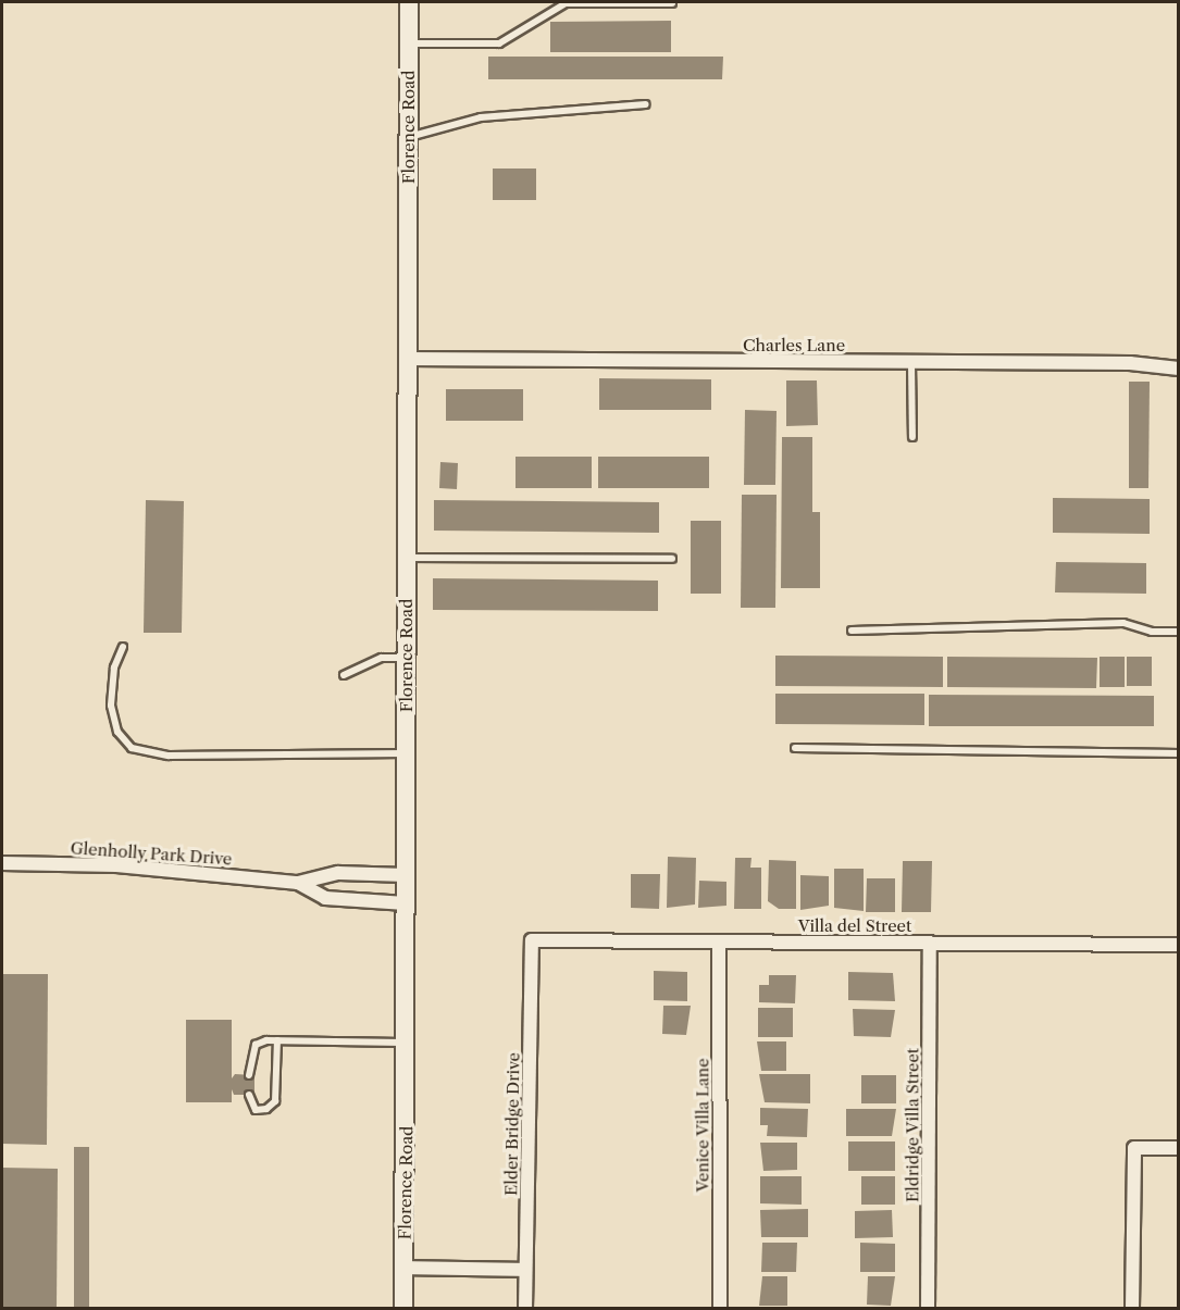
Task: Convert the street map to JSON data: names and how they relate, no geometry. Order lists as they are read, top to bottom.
{
  "streets": {
    "street": [
      "Florence Road",
      "Charles Lane",
      "Glenholly Park Drive",
      "Villa del Street",
      "Elder Bridge Drive",
      "Venice Villa Lane",
      "Eldridge Villa Street"
    ]
  },
  "crossings": [
    ["Florence Road", "Charles Lane"],
    ["Florence Road", "Glenholly Park Drive"],
    ["Villa del Street", "Elder Bridge Drive"],
    ["Villa del Street", "Venice Villa Lane"],
    ["Villa del Street", "Eldridge Villa Street"]
  ]
}
